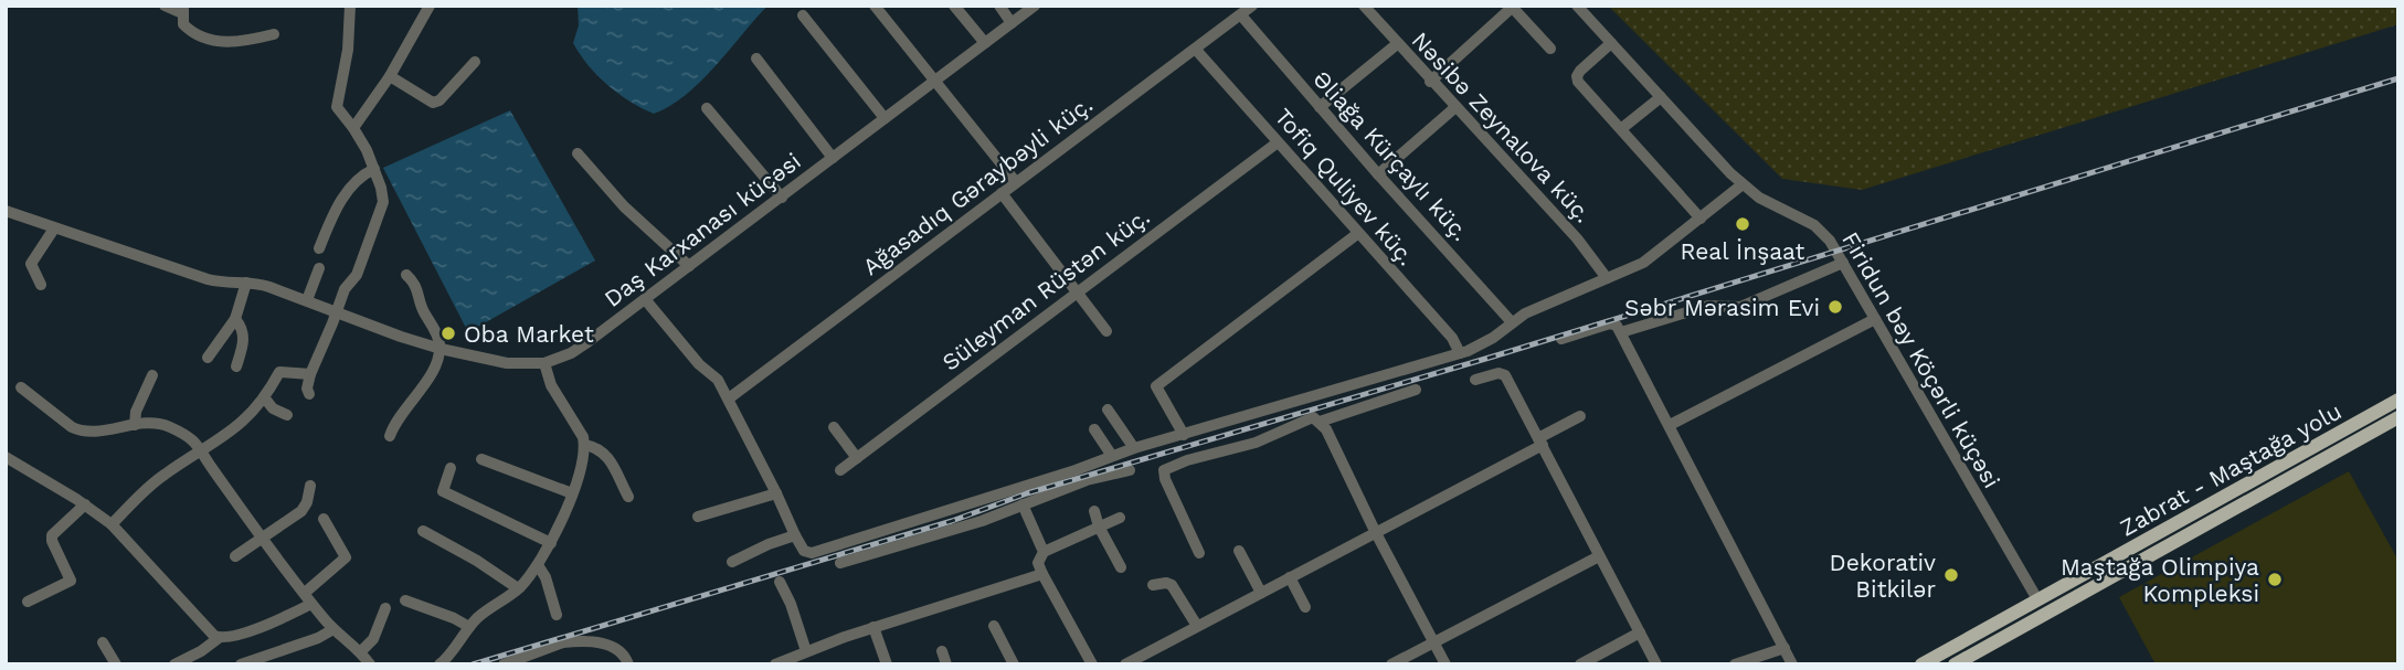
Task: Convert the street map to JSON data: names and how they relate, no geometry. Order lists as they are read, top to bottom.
{
  "streets": {
    "main road": ["Zabrat - Maştağa yolu"],
    "street": [
      "Nəsibə Zeynalova küç.",
      "Əliağa Kürçaylı küç.",
      "Ağasadıq Gəraybəyli küç.",
      "Tofiq Quliyev küç.",
      "Daş Karxanası küçəsi",
      "Süleyman Rüstən küç.",
      "Firidun bəy Köçərli küçəsi"
    ]
  },
  "crossings": [
    ["Əliağa Kürçaylı küç.", "Ağasadıq Gəraybəyli küç."],
    ["Ağasadıq Gəraybəyli küç.", "Tofiq Quliyev küç."],
    ["Tofiq Quliyev küç.", "Süleyman Rüstən küç."],
    ["Firidun bəy Köçərli küçəsi", "Zabrat - Maştağa yolu"]
  ],
  "places": [
    "Real İnşaat",
    "Səbr Mərasim Evi",
    "Oba Market",
    "Dekorativ Bitkilər",
    "Maştağa Olimpiya Kompleksi"
  ]
}
